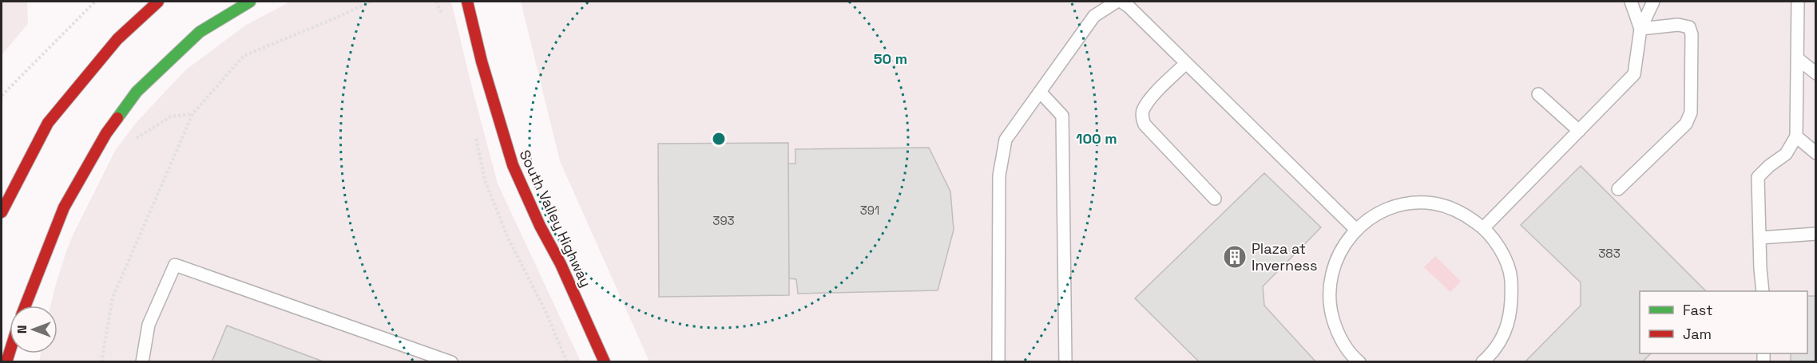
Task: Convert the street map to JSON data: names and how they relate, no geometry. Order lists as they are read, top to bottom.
{
  "streets": {
    "main road": ["South Valley Highway"]
  },
  "places": {
    "building": ["Plaza at Inverness"]
  },
  "house_numbers": ["391", "393", "383"],
  "legend": ["Fast", "Jam"],
  "north": "left",
  "rings": ["50 m", "100 m"]
}
